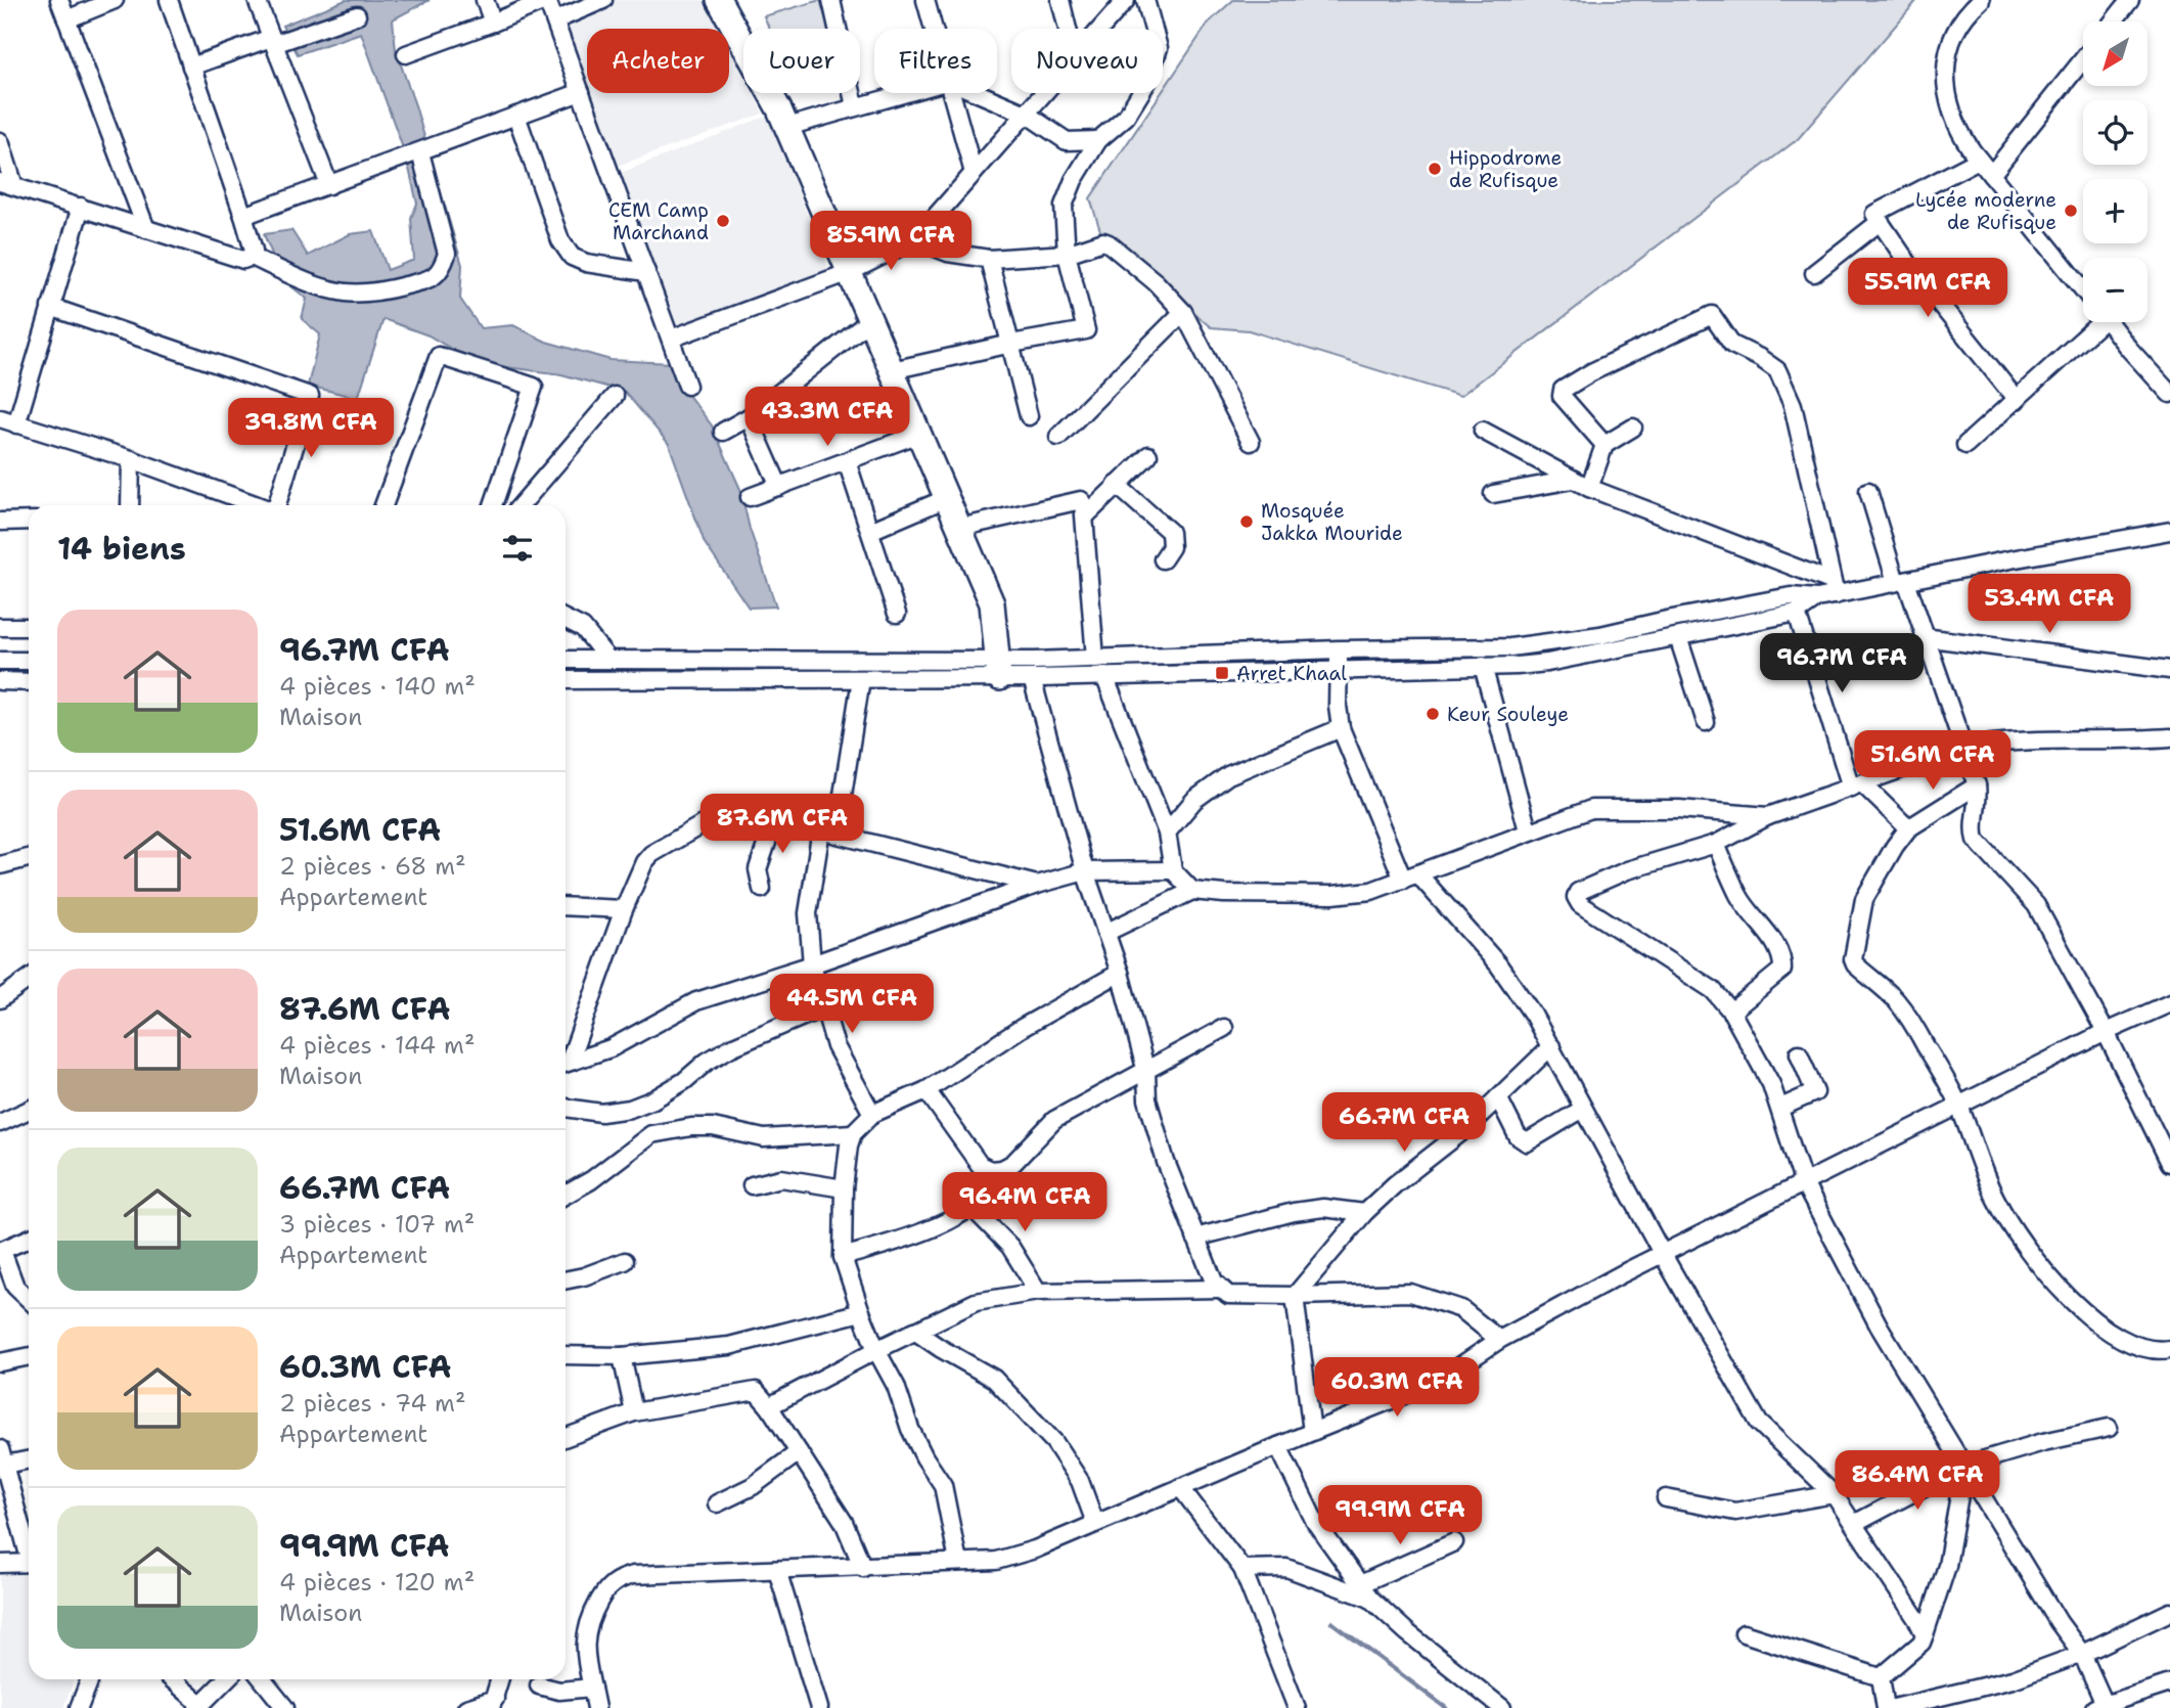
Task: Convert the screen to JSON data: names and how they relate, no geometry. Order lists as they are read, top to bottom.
{
  "places": {
    "other": [
      "Hippodrome de Rufisque",
      "Lycée moderne de Rufisque",
      "CEM Camp Marchand",
      "Mosquée Jakka Mouride",
      "Keur Souleye"
    ],
    "transit": ["Arret Khaal"]
  },
  "north": "bottom left",
  "page": {
    "map_buttons": ["+", "−"],
    "chip": [
      "Acheter",
      "Louer",
      "Filtres",
      "Nouveau"
    ],
    "price": [
      "85.9M CFA",
      "55.9M CFA",
      "43.3M CFA",
      "39.8M CFA",
      "53.4M CFA",
      "96.7M CFA",
      "51.6M CFA",
      "87.6M CFA",
      "44.5M CFA",
      "66.7M CFA",
      "96.4M CFA",
      "60.3M CFA",
      "86.4M CFA",
      "99.9M CFA"
    ],
    "heading": "14 biens",
    "list": [
      {
        "name": "96.7M CFA",
        "note": "4 pièces · 140 m² · Maison"
      },
      {
        "name": "51.6M CFA",
        "note": "2 pièces · 68 m² · Appartement"
      },
      {
        "name": "87.6M CFA",
        "note": "4 pièces · 144 m² · Maison"
      },
      {
        "name": "66.7M CFA",
        "note": "3 pièces · 107 m² · Appartement"
      },
      {
        "name": "60.3M CFA",
        "note": "2 pièces · 74 m² · Appartement"
      },
      {
        "name": "99.9M CFA",
        "note": "4 pièces · 120 m² · Maison"
      }
    ]
  }
}
